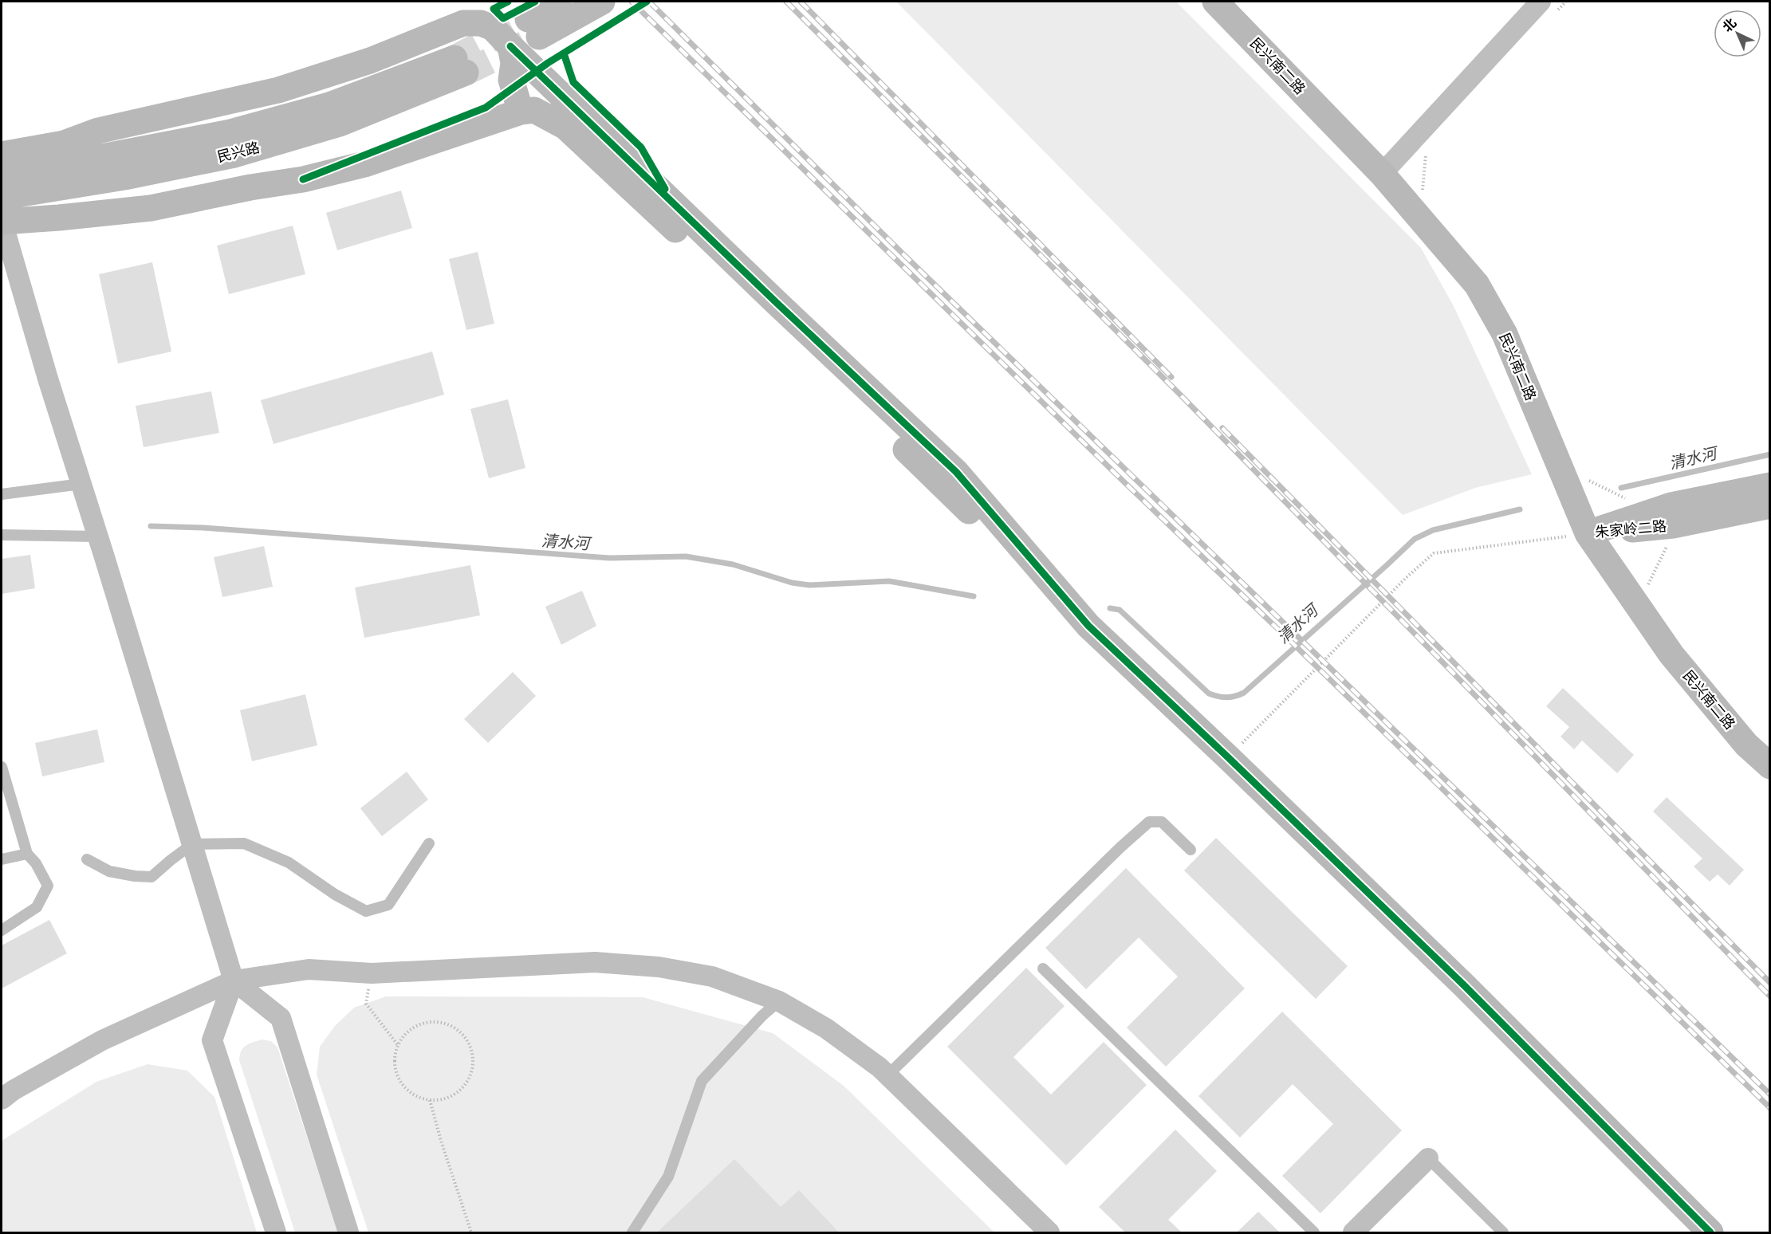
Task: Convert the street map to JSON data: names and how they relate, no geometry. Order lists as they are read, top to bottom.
{
  "streets": {
    "street": ["民兴南二路", "民兴路", "朱家岭二路"]
  },
  "crossings": [
    ["民兴南二路", "朱家岭二路"]
  ],
  "water": ["清水河"],
  "north": "top left"
}
